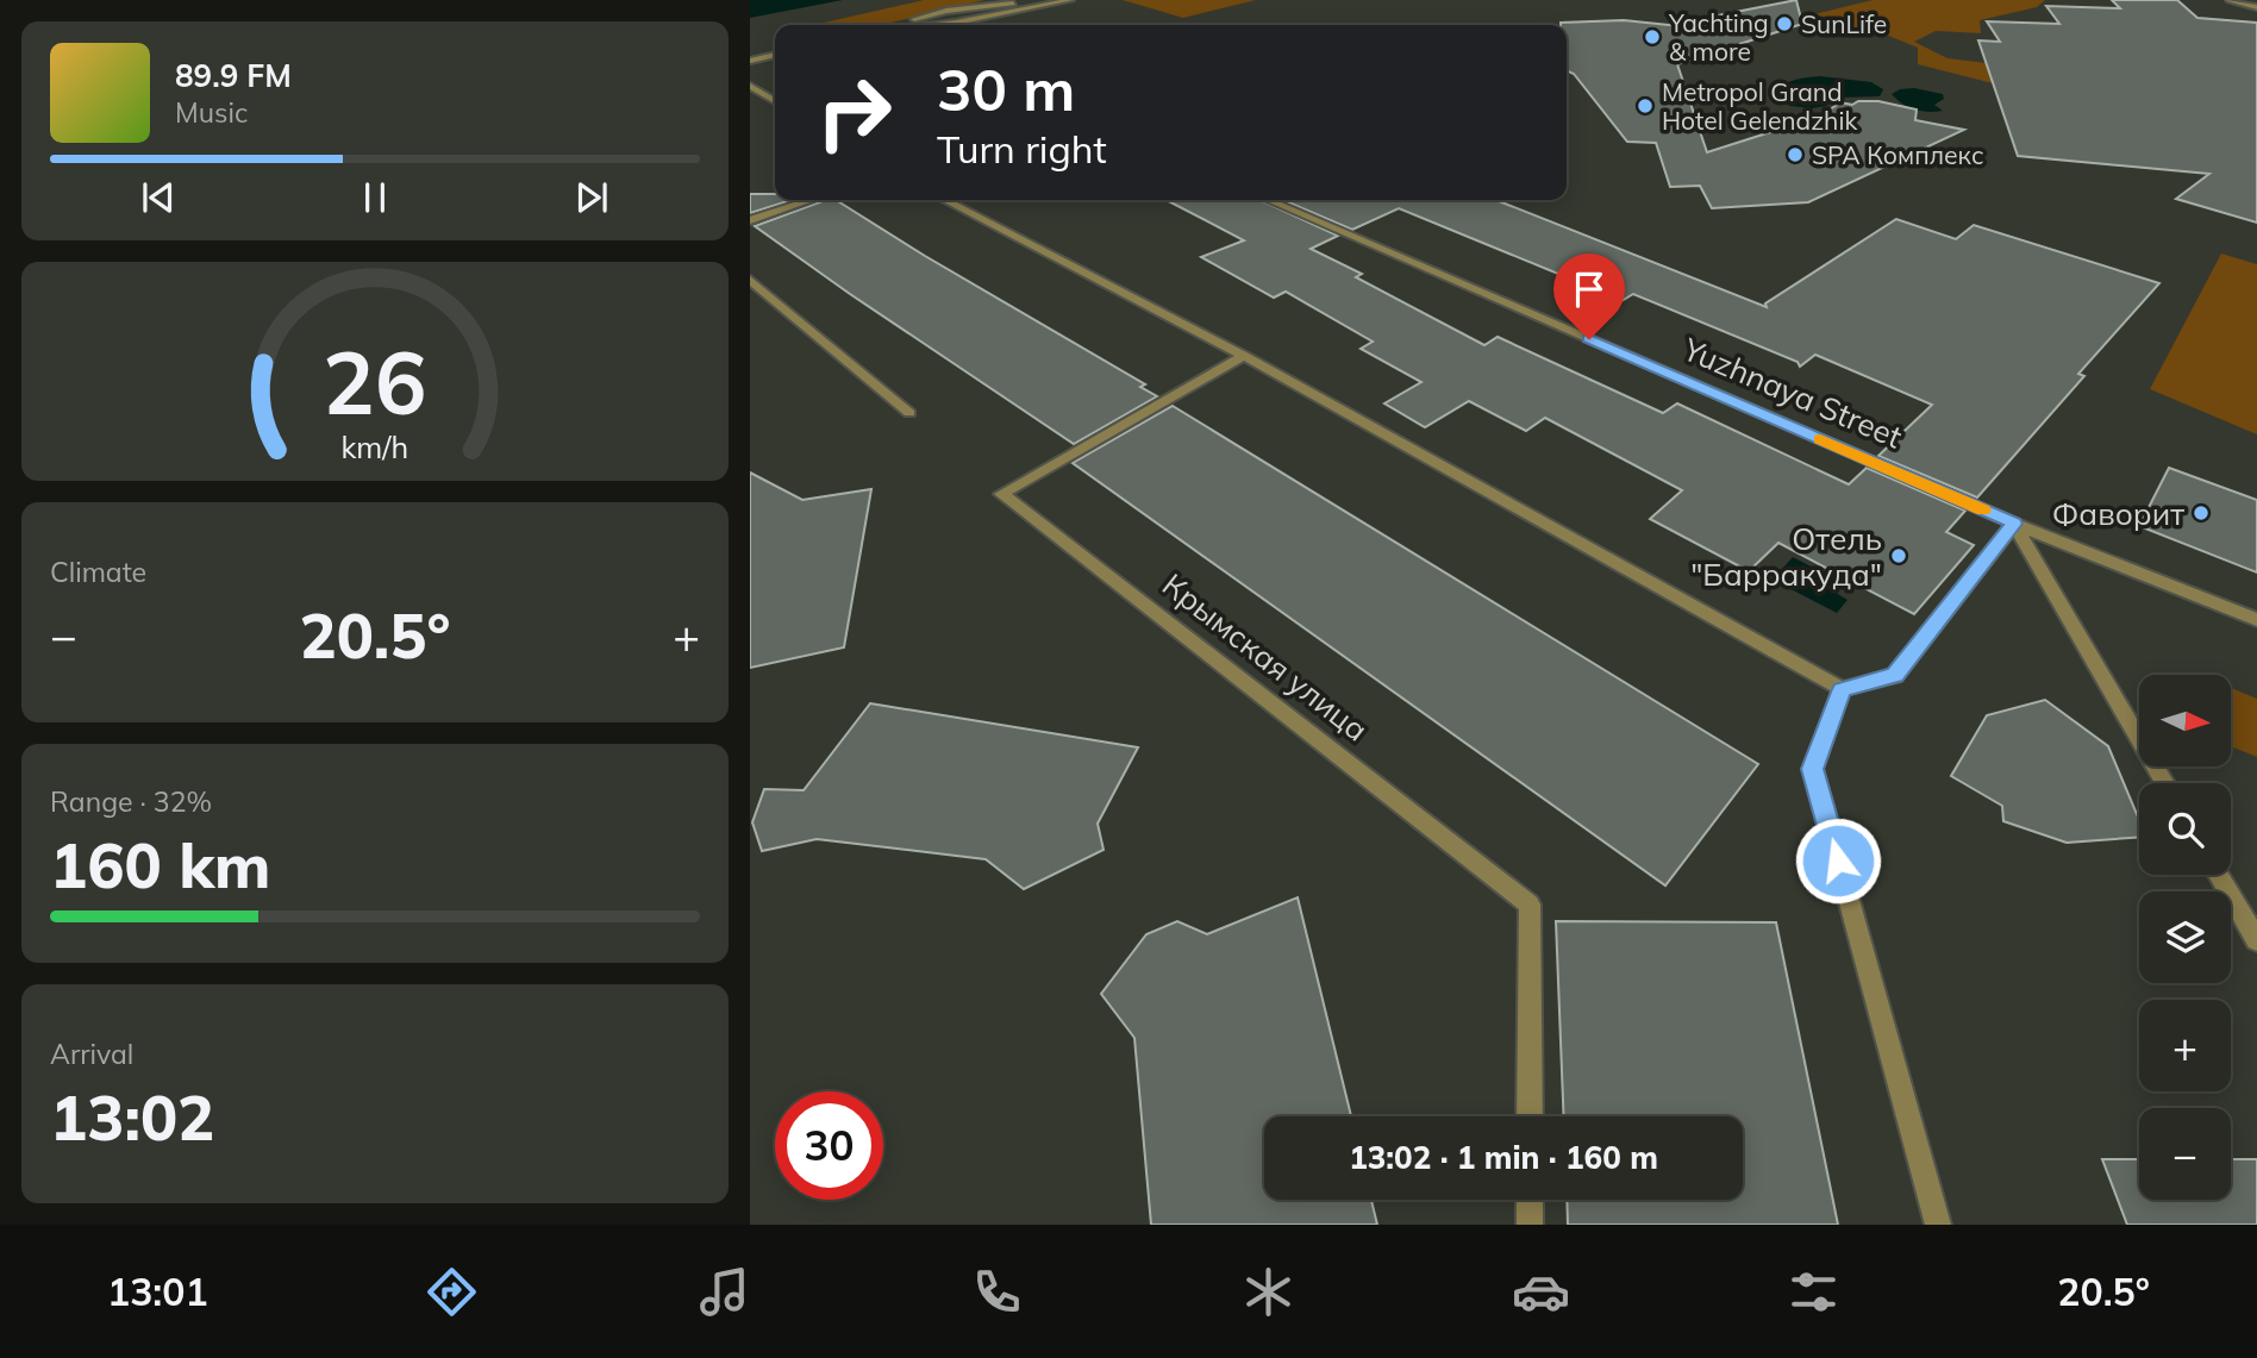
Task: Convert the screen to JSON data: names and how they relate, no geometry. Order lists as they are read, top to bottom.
{
  "streets": {
    "street": ["Yuzhnaya Street", "Крымская улица"]
  },
  "places": [
    "SunLife",
    "Yachting & more",
    "Metropol Grand Hotel Gelendzhik",
    "SPA Комплекс",
    "Фаворит",
    "Отель \"Барракуда\""
  ],
  "north": "right",
  "page": {
    "turn": ["30 m", "Turn right"],
    "song": ["89.9 FM", "Music"],
    "tile": [
      "Climate",
      ["Range · 32%", "160 km"],
      ["Arrival", "13:02"]
    ],
    "heat": ["−", "20.5°", "+"],
    "map_buttons": ["+", "−"],
    "limit": "30",
    "trip": "13:02 · 1 min · 160 m",
    "tabs": ["13:01", "20.5°"],
    "gauge": ["26", "km/h"]
  }
}
